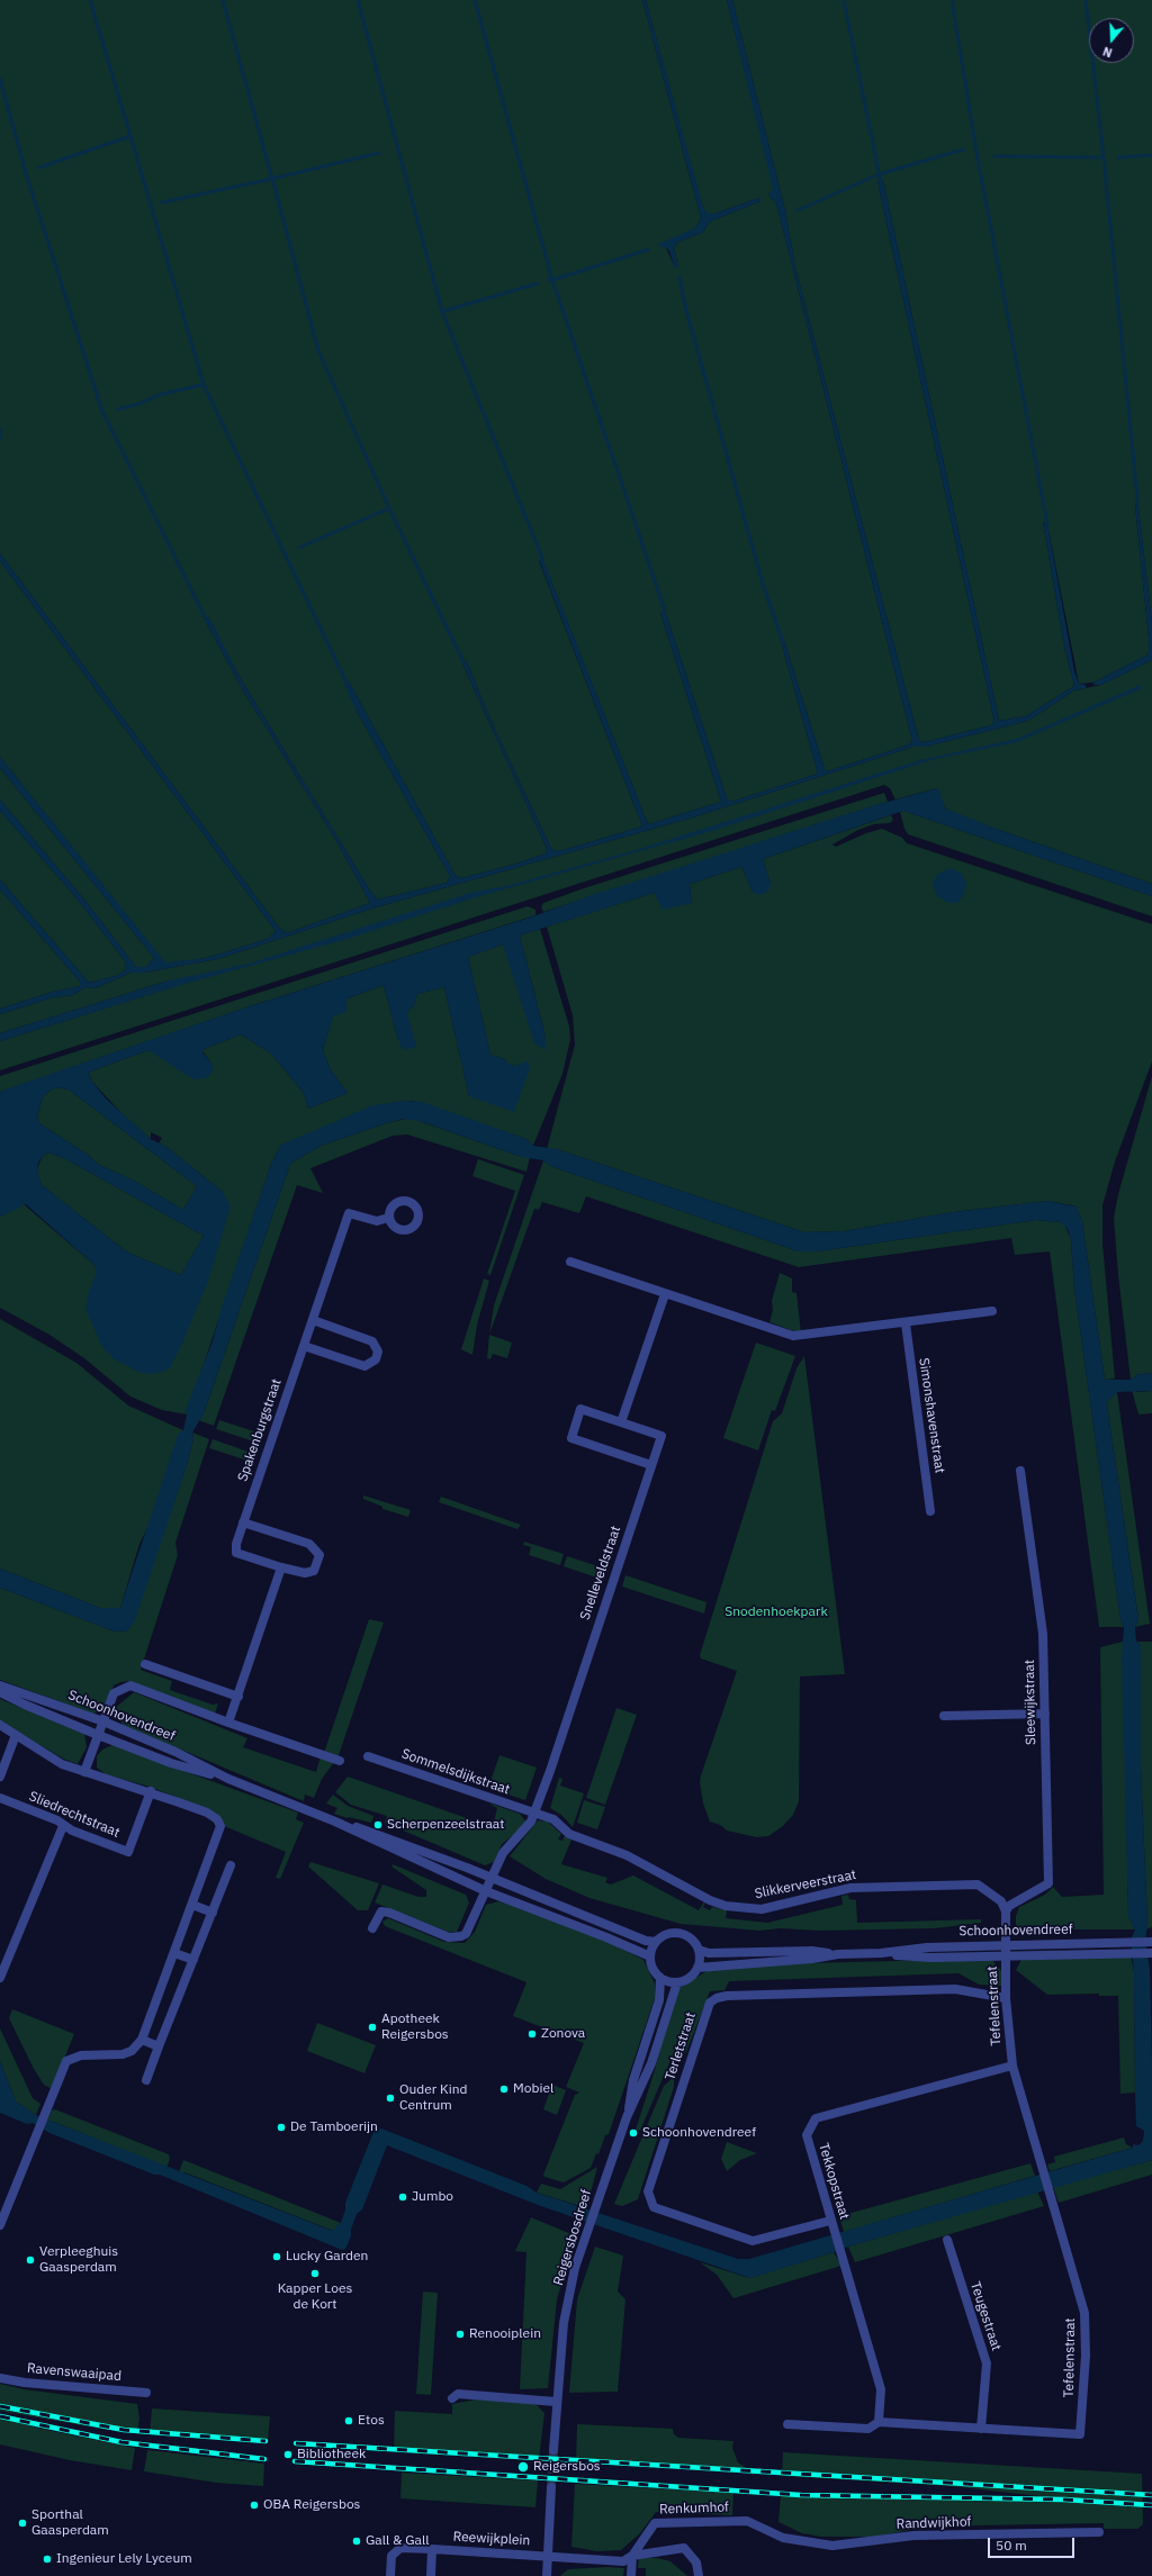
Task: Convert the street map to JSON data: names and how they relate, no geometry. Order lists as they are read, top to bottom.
{
  "streets": {
    "street": [
      "Simonshavenstraat",
      "Spakenburgstraat",
      "Snelleveldstraat",
      "Sleewijkstraat",
      "Schoonhovendreef",
      "Sommelsdijkstraat",
      "Sliedrechtstraat",
      "Slikkerveerstraat",
      "Tefelenstraat",
      "Terletstraat",
      "Tekkopstraat",
      "Reigersbosdreef",
      "Teugestraat",
      "Ravenswaaipad",
      "Renkumhof",
      "Randwijkhof",
      "Reewijkplein"
    ]
  },
  "crossings": [
    ["Snelleveldstraat", "Schoonhovendreef"],
    ["Snelleveldstraat", "Sommelsdijkstraat"],
    ["Snelleveldstraat", "Slikkerveerstraat"],
    ["Sleewijkstraat", "Slikkerveerstraat"],
    ["Schoonhovendreef", "Tefelenstraat"],
    ["Schoonhovendreef", "Reigersbosdreef"],
    ["Sommelsdijkstraat", "Slikkerveerstraat"],
    ["Tefelenstraat", "Terletstraat"],
    ["Tefelenstraat", "Tekkopstraat"],
    ["Tefelenstraat", "Teugestraat"],
    ["Terletstraat", "Tekkopstraat"],
    ["Renkumhof", "Randwijkhof"]
  ],
  "parks": ["Snodenhoekpark"],
  "places": [
    "Scherpenzeelstraat",
    "Apotheek Reigersbos",
    "Zonova",
    "Mobiel",
    "Ouder Kind Centrum",
    "De Tamboerijn",
    "Schoonhovendreef",
    "Jumbo",
    "Lucky Garden",
    "Verpleeghuis Gaasperdam",
    "Kapper Loes de Kort",
    "Renooiplein",
    "Etos",
    "Bibliotheek",
    "Reigersbos",
    "OBA Reigersbos",
    "Sporthal Gaasperdam",
    "Gall & Gall",
    "Ingenieur Lely Lyceum"
  ],
  "scale_bar": "50 m",
  "north": "bottom"
}
